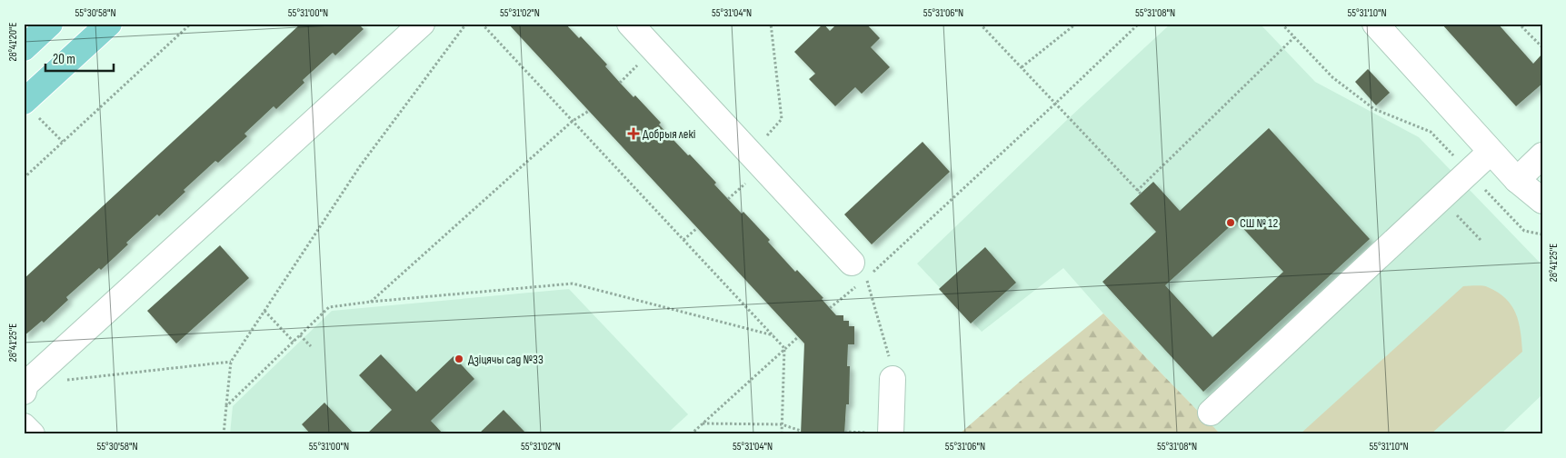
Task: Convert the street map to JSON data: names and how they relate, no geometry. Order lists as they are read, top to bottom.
{
  "places": {
    "health": ["Добрыя лекі"],
    "other": ["СШ № 12", "Дзіцячы сад №33"]
  },
  "scale_bar": "20 m",
  "coordinates": [
    "55°30'58\"N",
    "55°31'00\"N",
    "55°31'02\"N",
    "55°31'04\"N",
    "55°31'06\"N",
    "55°31'08\"N",
    "55°31'10\"N",
    "28°41'20\"E",
    "28°41'25\"E"
  ]
}
